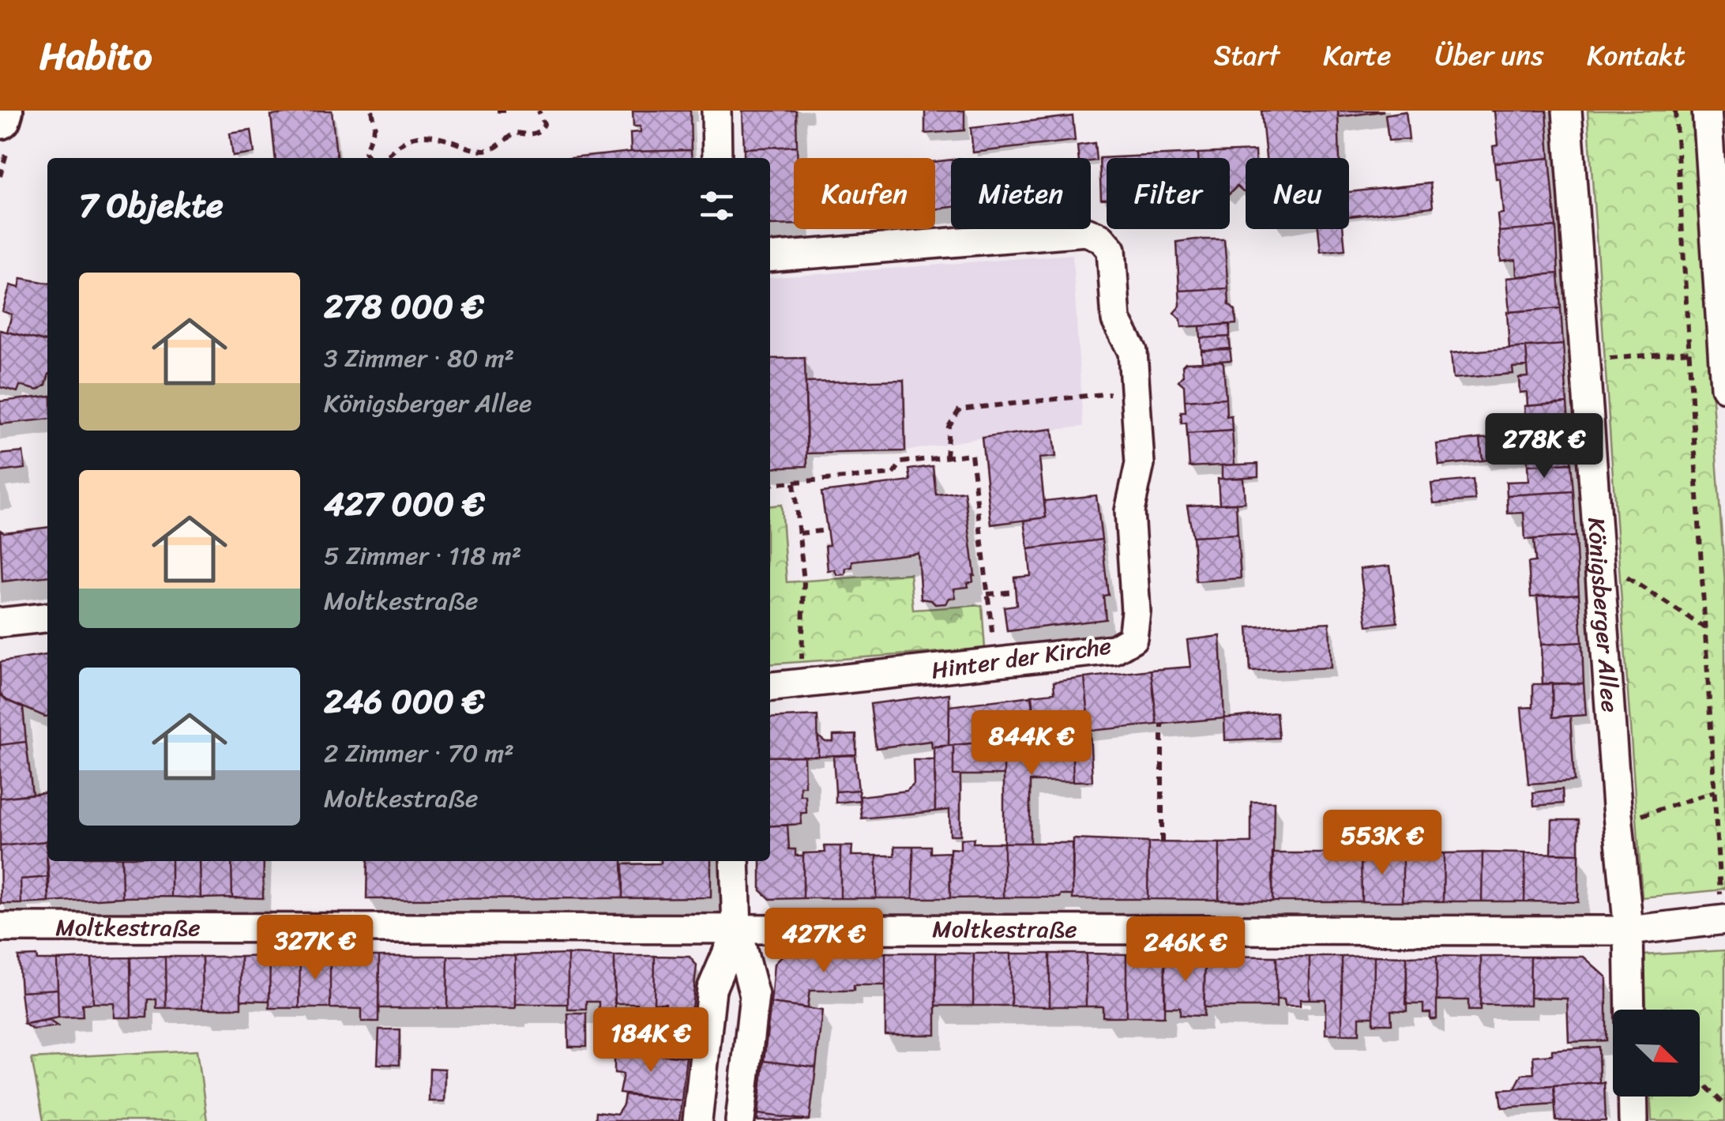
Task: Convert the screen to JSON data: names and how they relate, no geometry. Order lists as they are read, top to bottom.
{
  "streets": {
    "street": ["Königsberger Allee", "Hinter der Kirche", "Moltkestraße"]
  },
  "crossings": [
    ["Königsberger Allee", "Moltkestraße"]
  ],
  "north": "bottom right",
  "page": {
    "header": "Habito",
    "nav": [
      "Start",
      "Karte",
      "Über uns",
      "Kontakt"
    ],
    "chip": [
      "Kaufen",
      "Mieten",
      "Filter",
      "Neu"
    ],
    "heading": "7 Objekte",
    "list": [
      {
        "name": "278 000 €",
        "note": "3 Zimmer · 80 m² · Königsberger Allee"
      },
      {
        "name": "427 000 €",
        "note": "5 Zimmer · 118 m² · Moltkestraße"
      },
      {
        "name": "246 000 €",
        "note": "2 Zimmer · 70 m² · Moltkestraße"
      }
    ],
    "price": [
      "278K €",
      "844K €",
      "553K €",
      "427K €",
      "327K €",
      "246K €",
      "184K €"
    ]
  }
}
